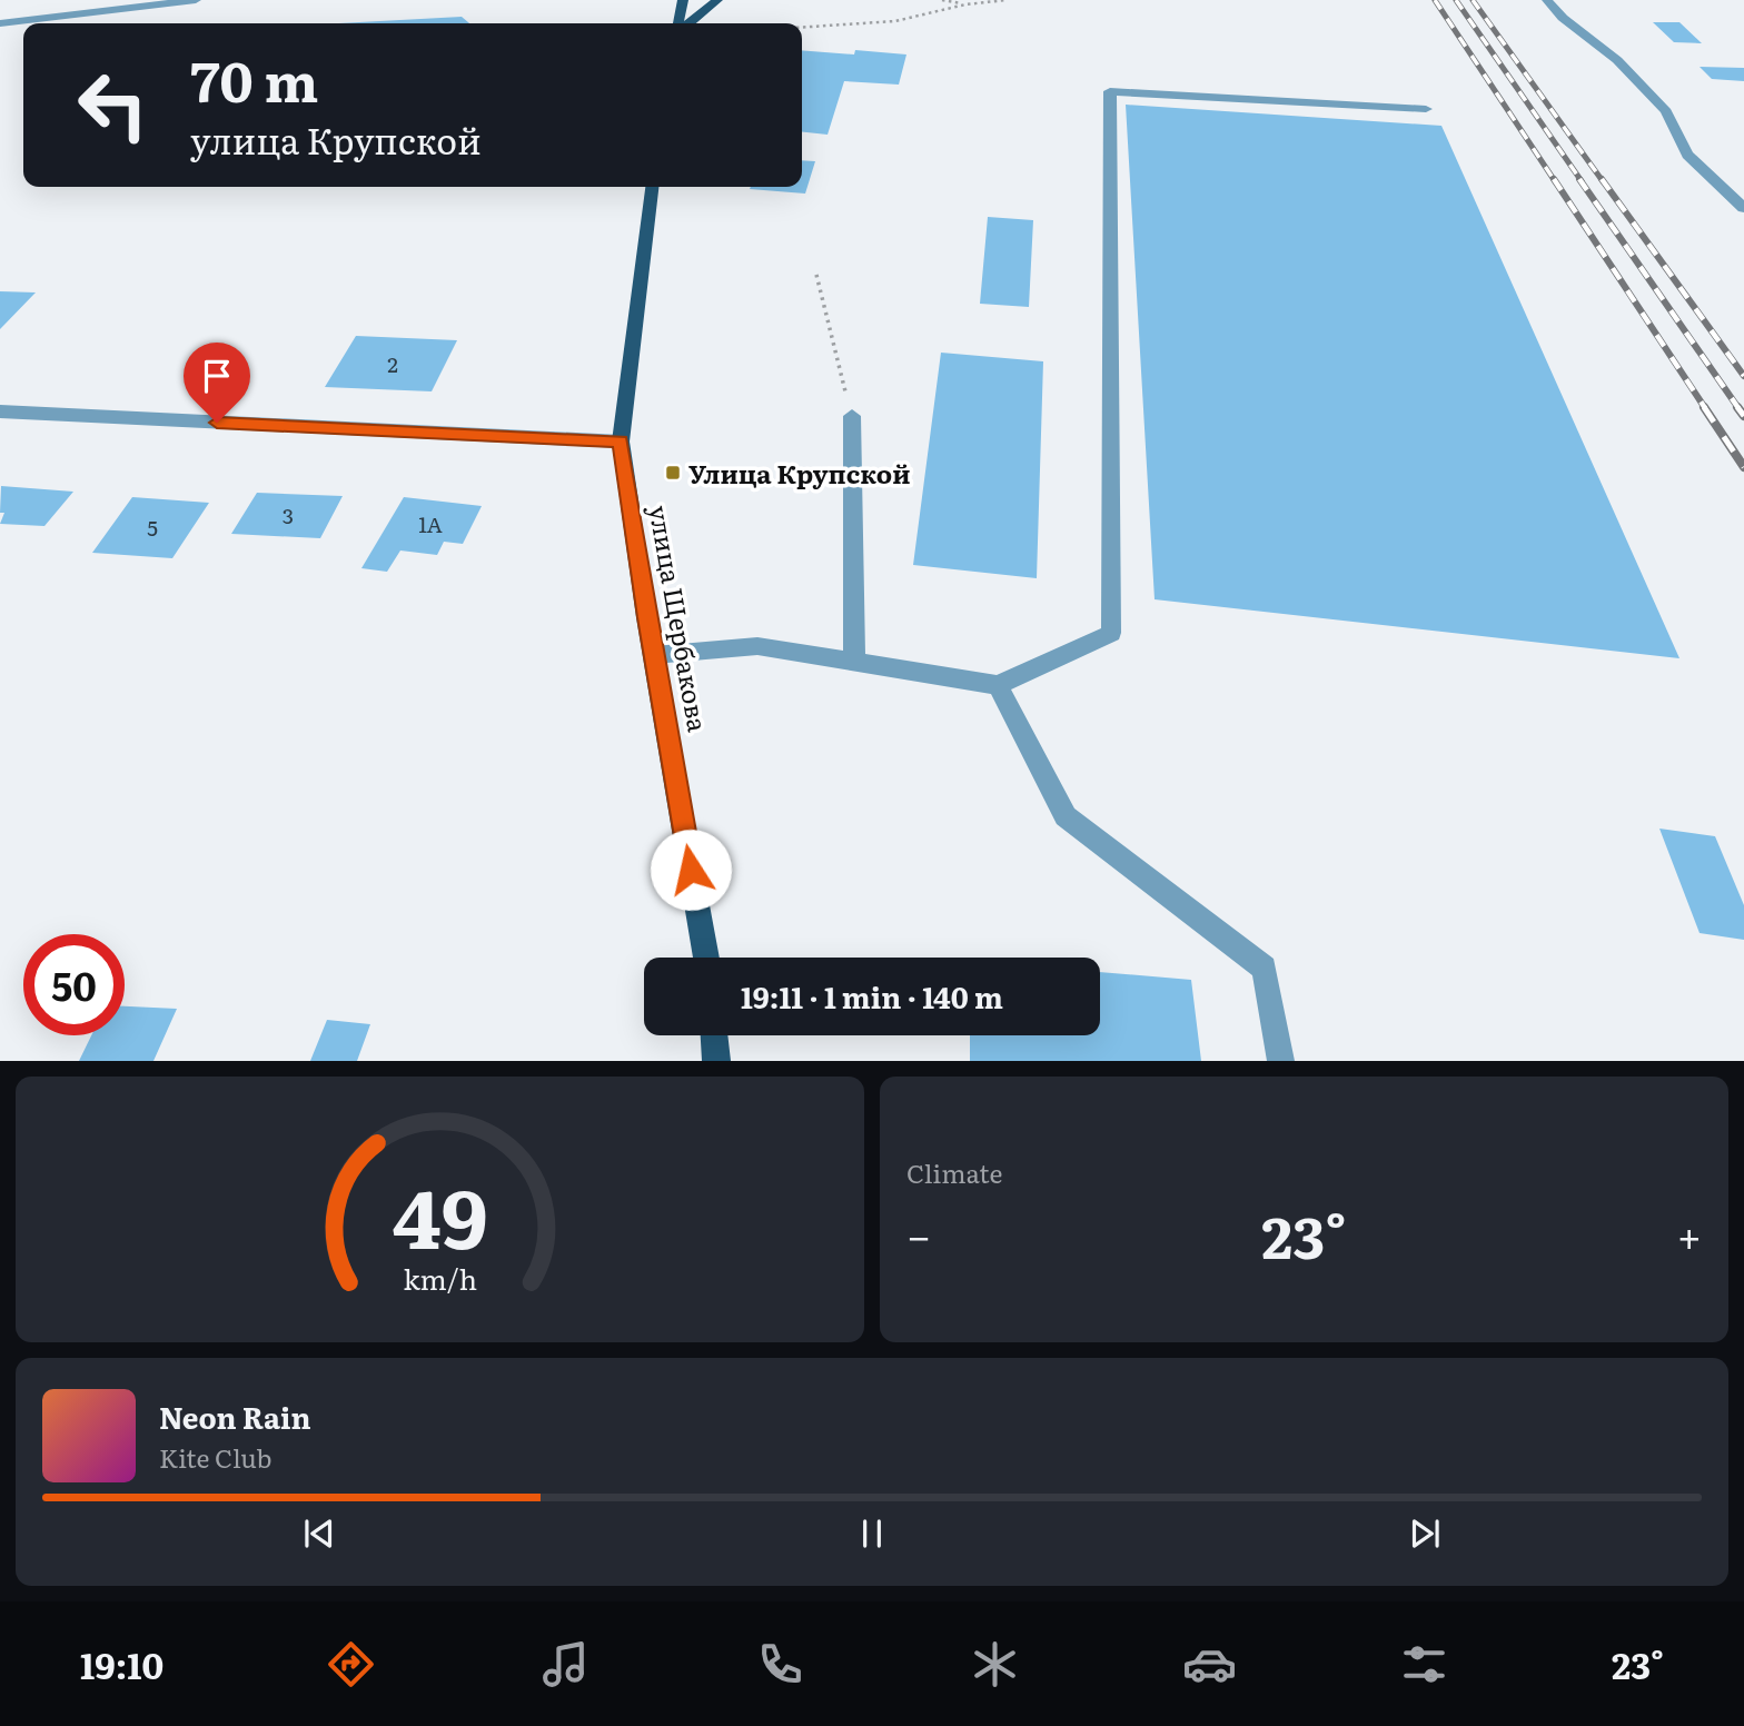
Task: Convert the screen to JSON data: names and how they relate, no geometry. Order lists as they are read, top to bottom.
{
  "streets": {
    "main road": ["улица Щербакова"]
  },
  "places": {
    "transit": ["Улица Крупской"]
  },
  "house_numbers": [
    "2",
    "3",
    "1А",
    "5"
  ],
  "page": {
    "turn": ["70 m", "улица Крупской"],
    "limit": "50",
    "trip": "19:11 · 1 min · 140 m",
    "tile": "Climate",
    "heat": ["−", "23°", "+"],
    "song": ["Neon Rain", "Kite Club"],
    "tabs": ["19:10", "23°"],
    "gauge": ["49", "km/h"]
  }
}
